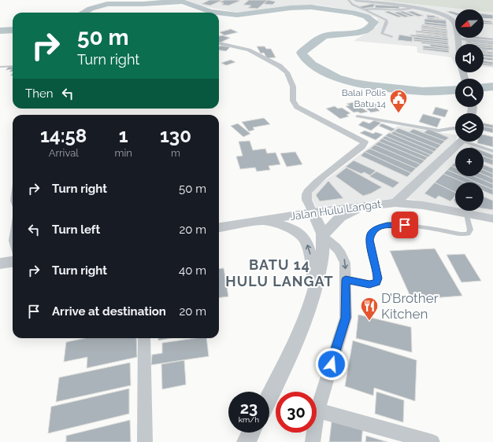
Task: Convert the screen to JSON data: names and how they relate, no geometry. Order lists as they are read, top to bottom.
{
  "streets": {
    "street": ["Jalan Hulu Langat"]
  },
  "districts": ["BATU 14 HULU LANGAT"],
  "places": {
    "public building": ["Balai Polis Batu 14"],
    "restaurant": ["D’Brother Kitchen"]
  },
  "north": "left",
  "page": {
    "map_buttons": ["+", "−"],
    "turn": ["50 m", "Turn right"],
    "then": "Then",
    "eta": [
      "14:58",
      "Arrival",
      "1",
      "min",
      "130",
      "m"
    ],
    "list": [
      {
        "name": "Turn right",
        "value": "50 m"
      },
      {
        "name": "Turn left",
        "value": "20 m"
      },
      {
        "name": "Turn right",
        "value": "40 m"
      },
      {
        "name": "Arrive at destination",
        "value": "20 m"
      }
    ],
    "speed": "23 km/h",
    "limit": "30"
  }
}
